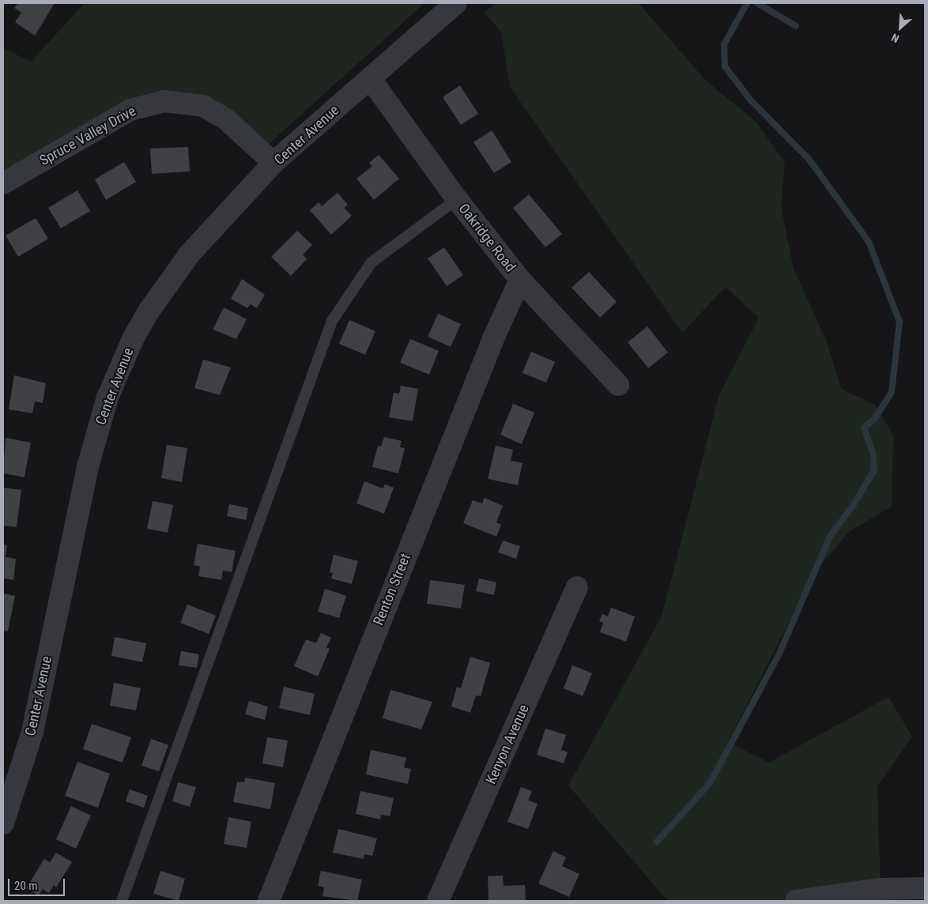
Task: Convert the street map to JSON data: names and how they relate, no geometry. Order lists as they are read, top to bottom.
{
  "streets": {
    "street": [
      "Center Avenue",
      "Spruce Valley Drive",
      "Oakridge Road",
      "Renton Street",
      "Kenyon Avenue"
    ]
  },
  "crossings": [
    ["Center Avenue", "Spruce Valley Drive"],
    ["Center Avenue", "Oakridge Road"],
    ["Oakridge Road", "Renton Street"]
  ],
  "scale_bar": "20 m",
  "north": "bottom left"
}
